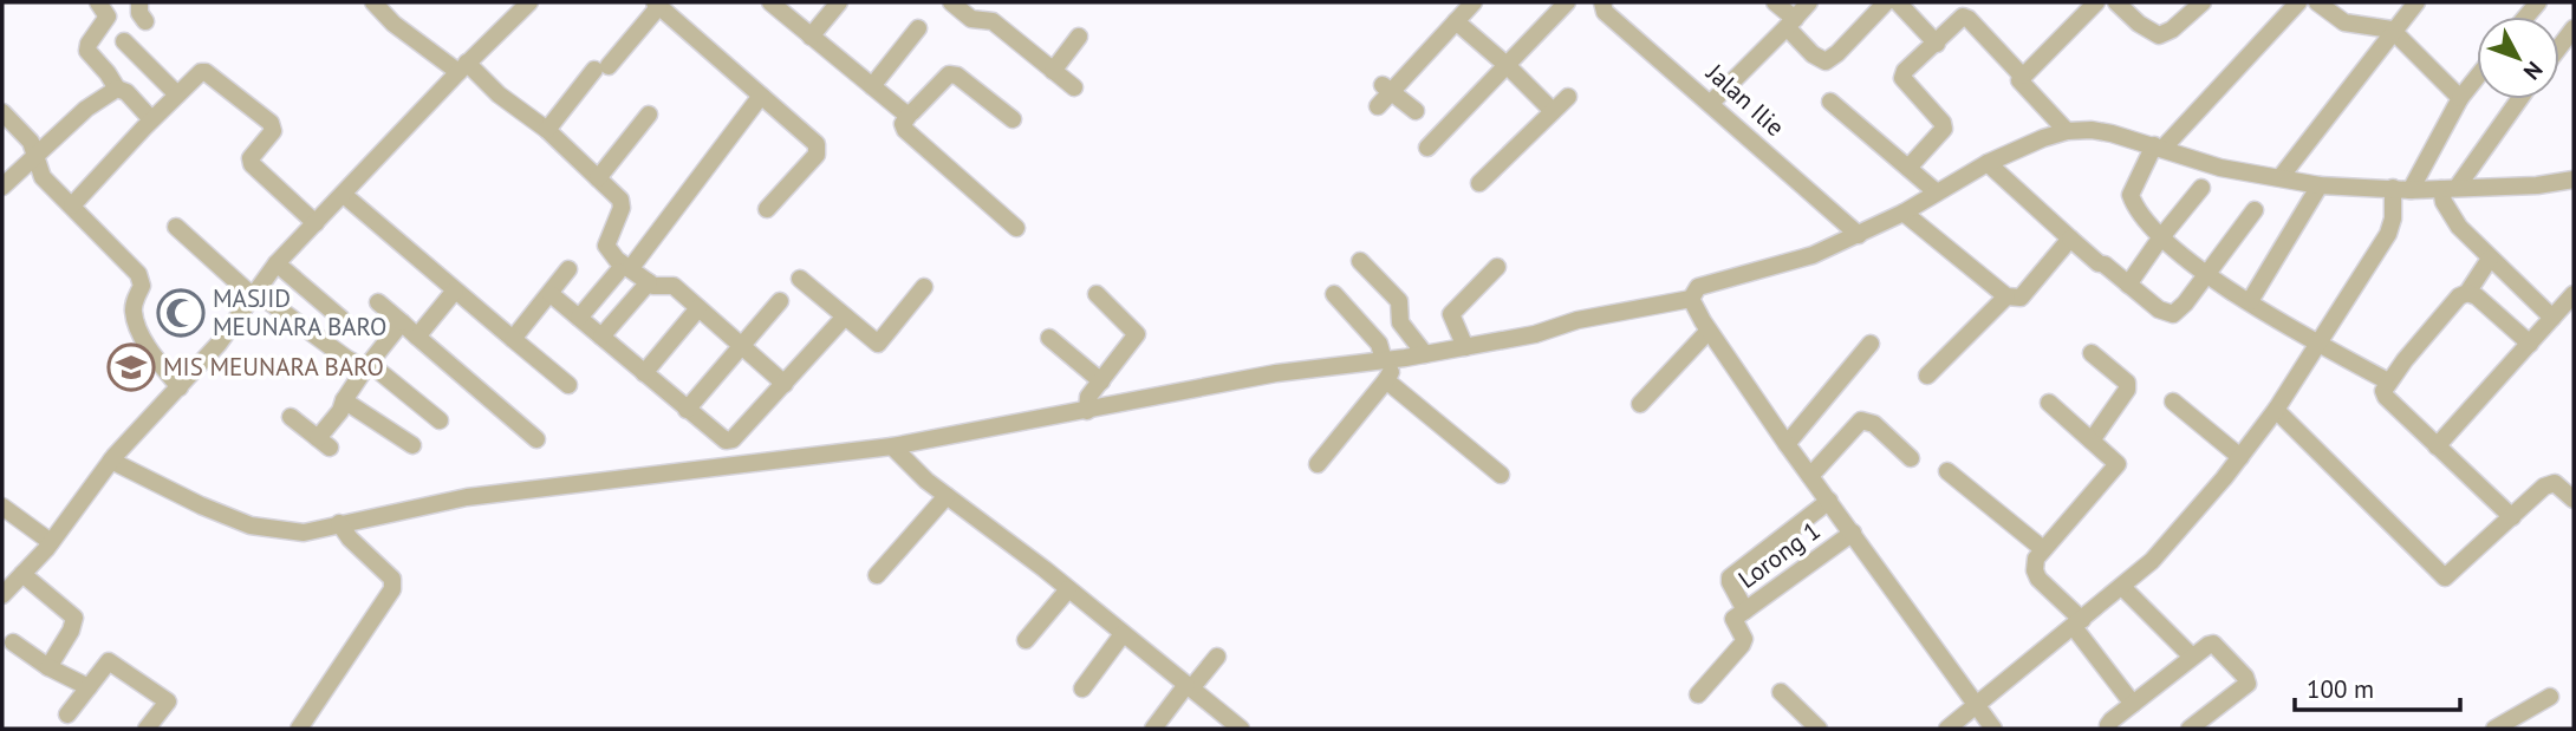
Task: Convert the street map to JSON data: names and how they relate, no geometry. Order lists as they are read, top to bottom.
{
  "streets": {
    "street": ["Jalan Ilie", "Lorong 1"]
  },
  "places": {
    "mosque": ["MASJID MEUNARA BARO"],
    "school or university": ["MIS MEUNARA BARO"]
  },
  "scale_bar": "100 m",
  "north": "bottom right"
}
